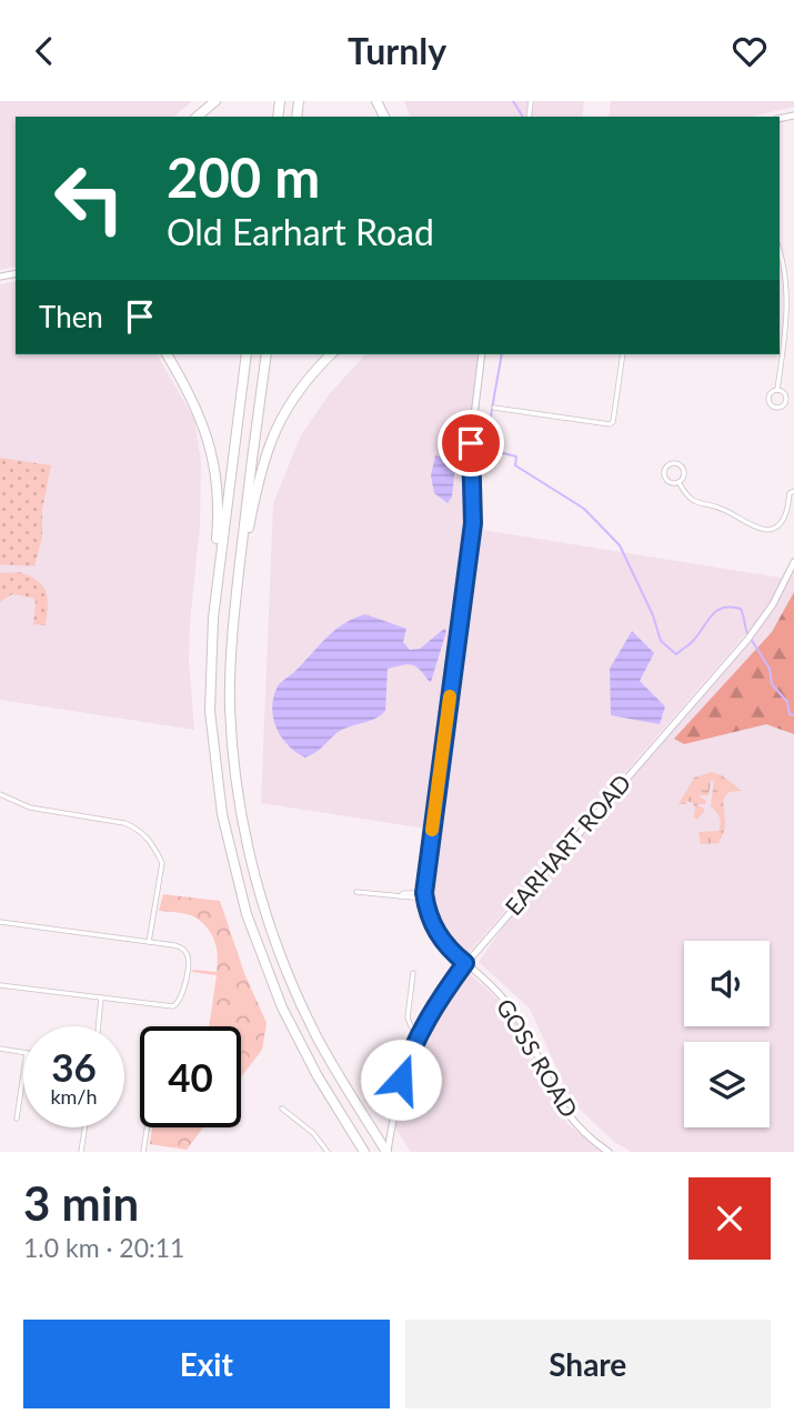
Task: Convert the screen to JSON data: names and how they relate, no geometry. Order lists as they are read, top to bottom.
{
  "streets": {
    "street": ["EARHART ROAD", "GOSS ROAD"]
  },
  "crossings": [
    ["EARHART ROAD", "GOSS ROAD"]
  ],
  "page": {
    "header": "Turnly",
    "turn": ["200 m", "Old Earhart Road"],
    "then": "Then",
    "speed": "36 km/h",
    "limit": "40",
    "heading": ["3 min", "1.0 km · 20:11"],
    "buttons": ["Exit", "Share"]
  }
}
